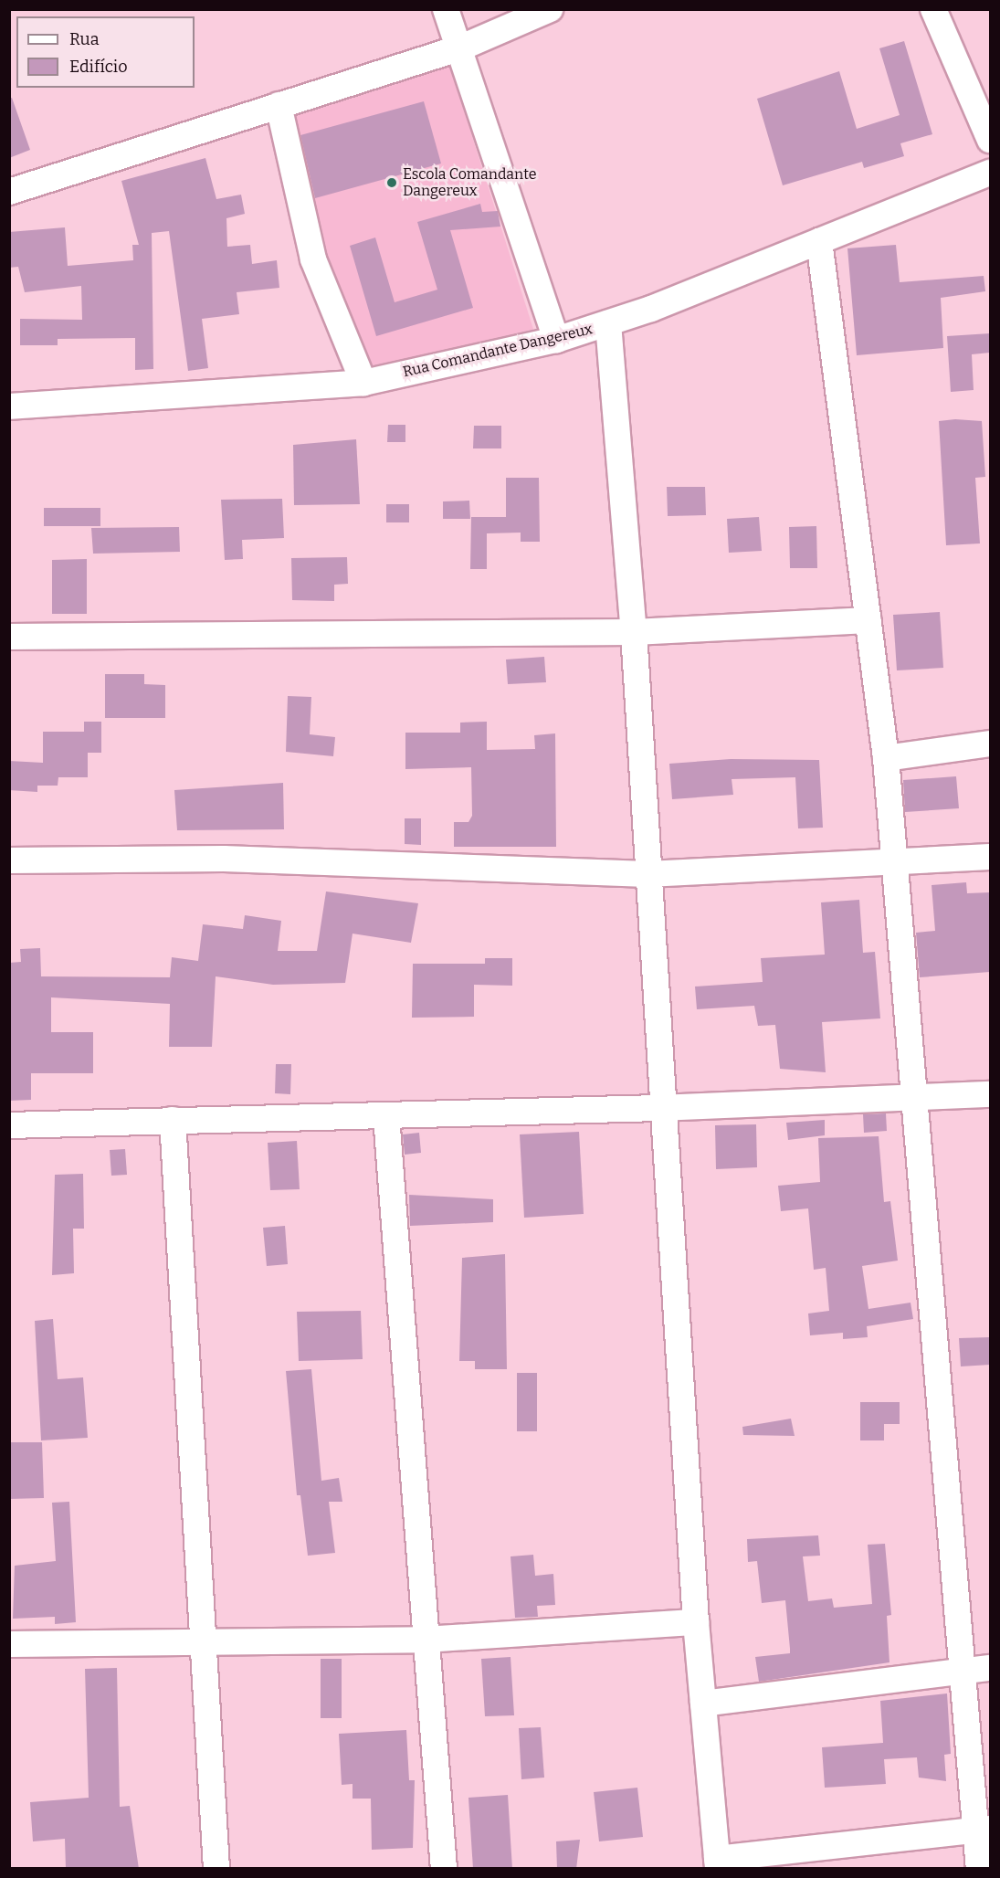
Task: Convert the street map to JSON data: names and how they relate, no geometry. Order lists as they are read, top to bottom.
{
  "streets": {
    "street": ["Rua Comandante Dangereux"]
  },
  "places": ["Escola Comandante Dangereux"],
  "legend": ["Rua", "Edifício"]
}
